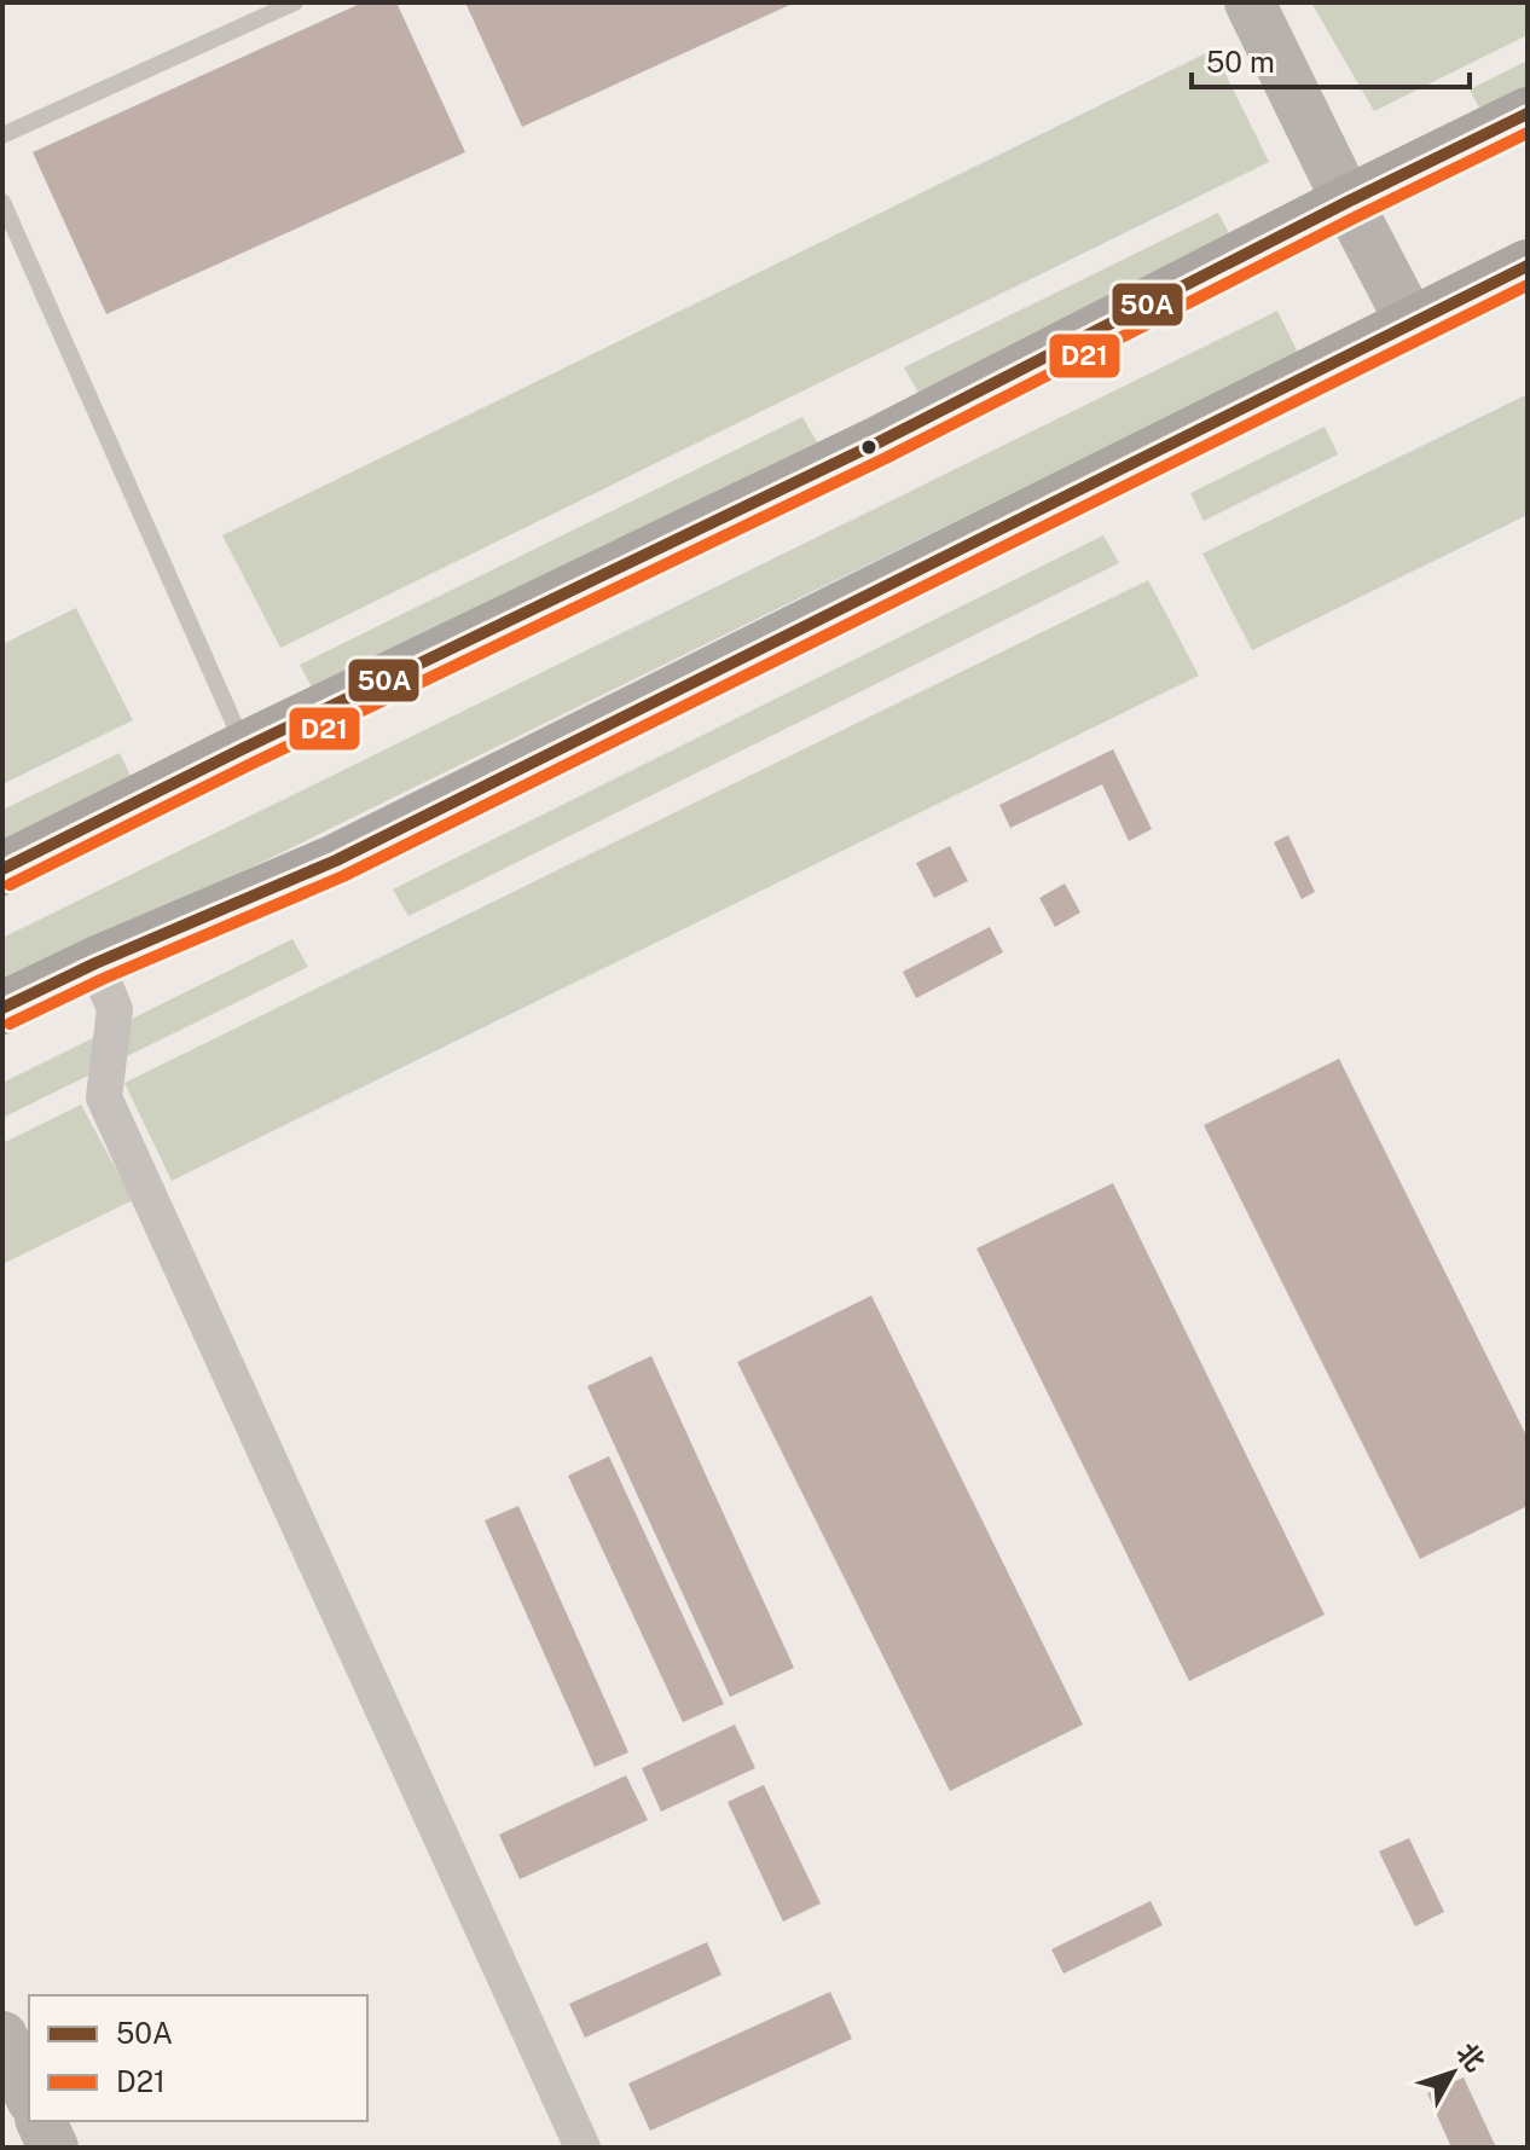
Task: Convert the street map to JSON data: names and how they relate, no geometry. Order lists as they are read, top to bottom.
{
  "lines": ["transit line 50A", "transit line D21"],
  "legend": ["50A", "D21"],
  "scale_bar": "50 m",
  "north": "top right"
}
